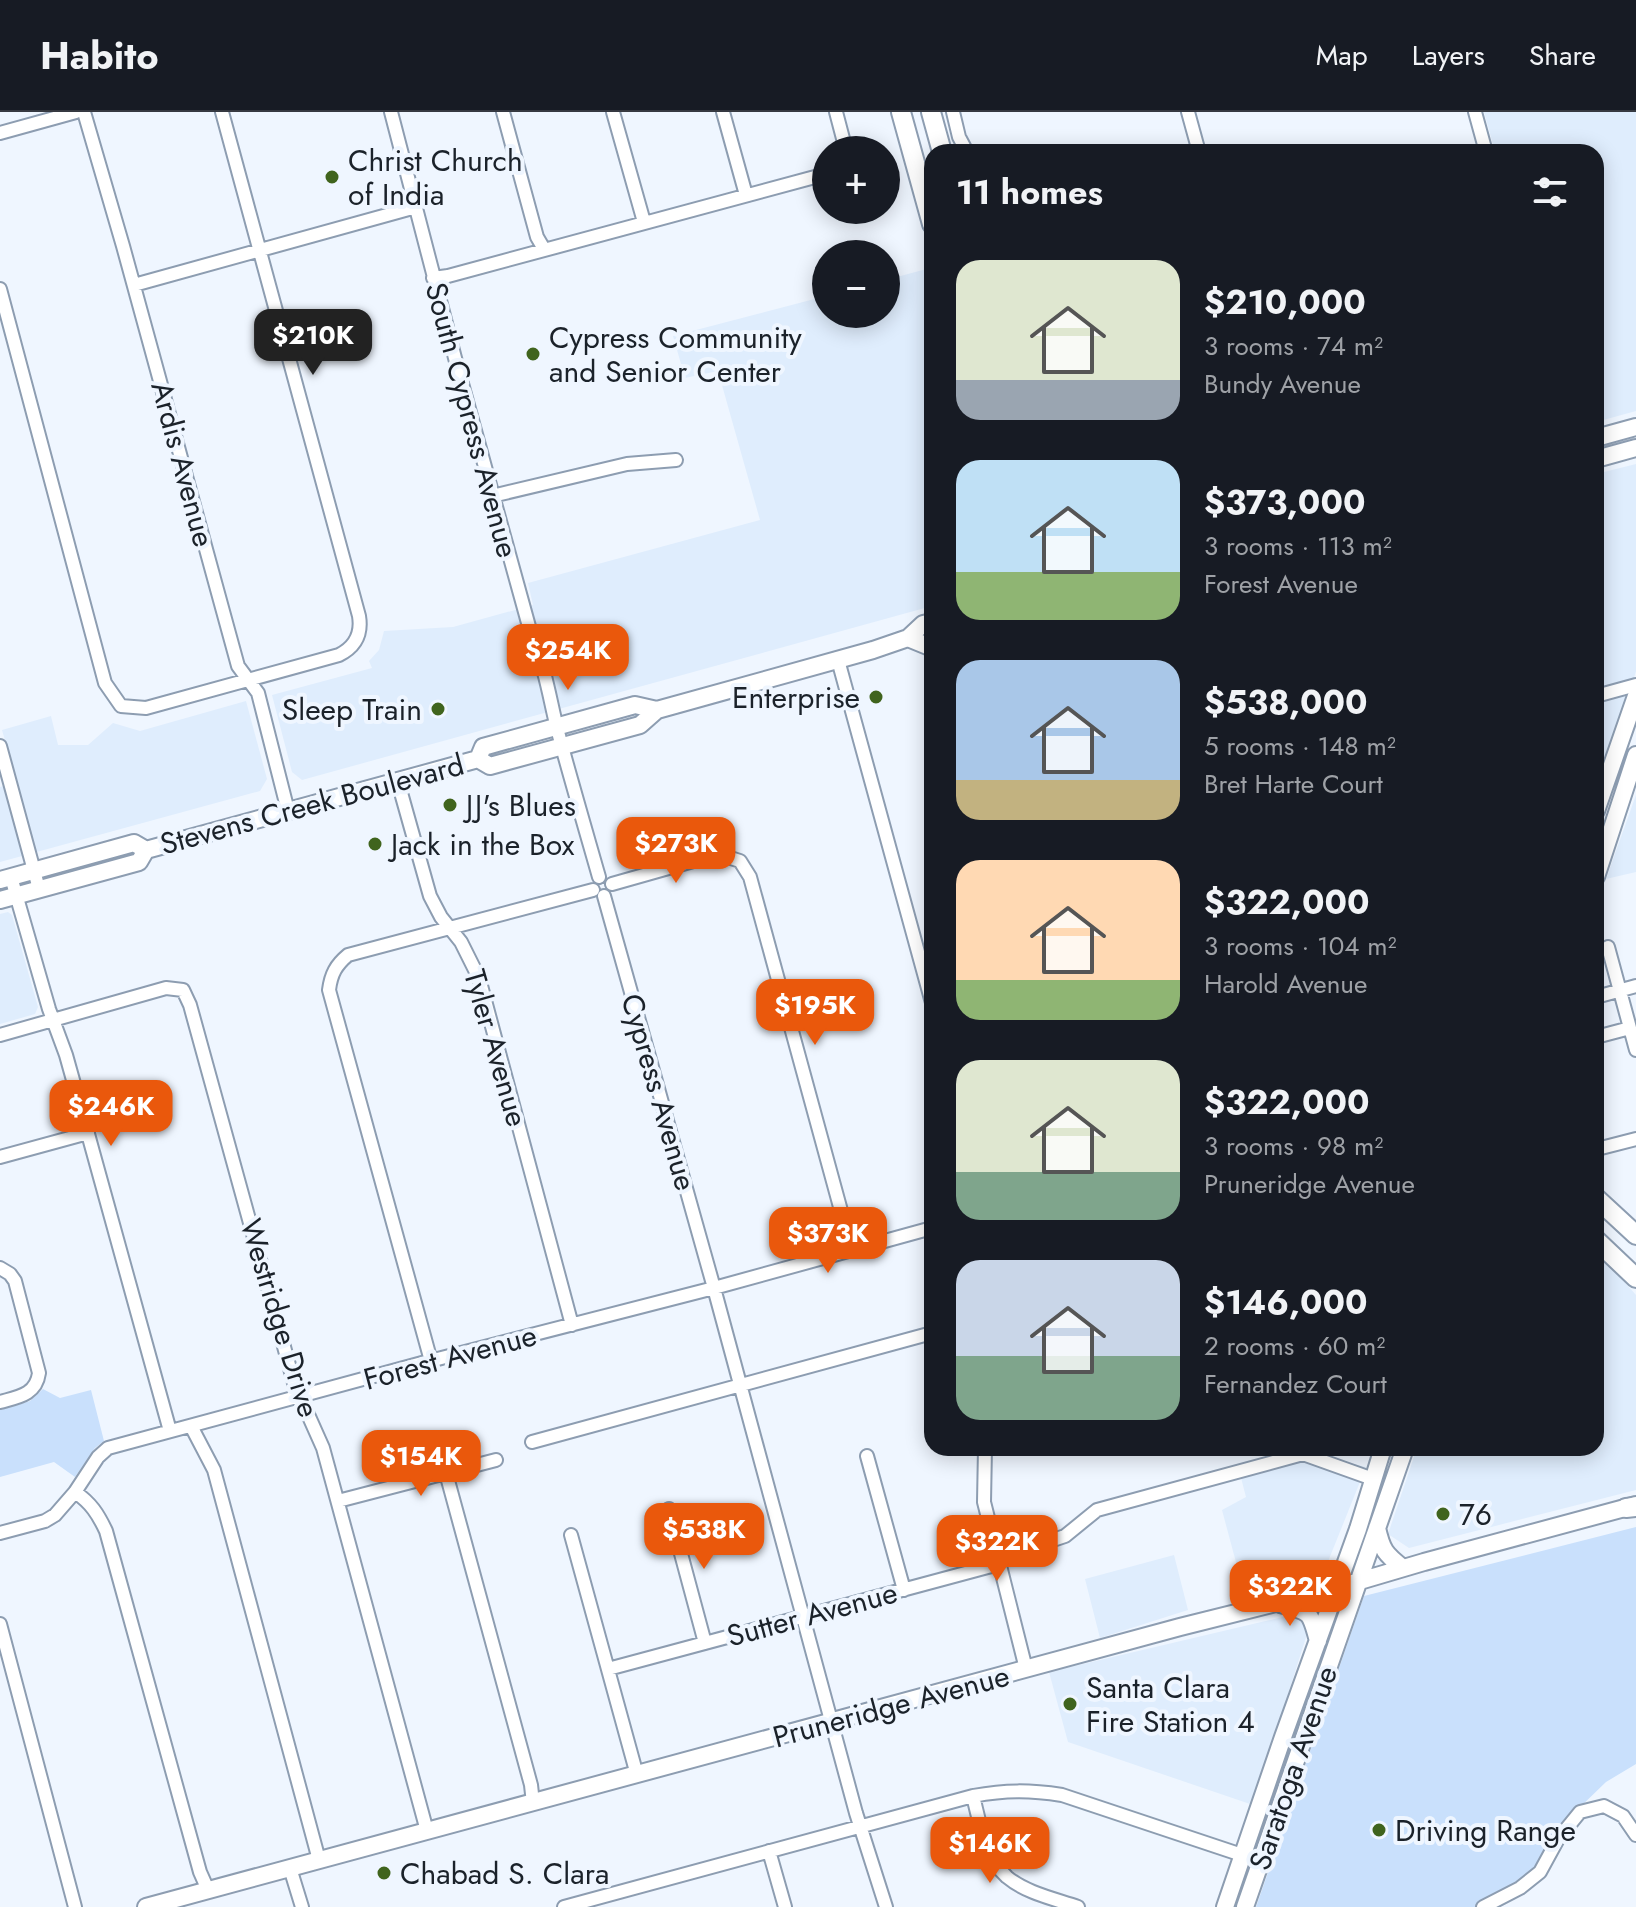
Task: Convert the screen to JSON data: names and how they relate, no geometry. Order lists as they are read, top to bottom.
{
  "streets": {
    "main road": ["Stevens Creek Boulevard", "Pruneridge Avenue", "Saratoga Avenue"],
    "street": [
      "South Cypress Avenue",
      "Ardis Avenue",
      "Tyler Avenue",
      "Cypress Avenue",
      "Westridge Drive",
      "Forest Avenue",
      "Sutter Avenue"
    ]
  },
  "crossings": [
    ["South Cypress Avenue", "Stevens Creek Boulevard"],
    ["Ardis Avenue", "Stevens Creek Boulevard"],
    ["Stevens Creek Boulevard", "Tyler Avenue"],
    ["Tyler Avenue", "Forest Avenue"],
    ["Cypress Avenue", "Forest Avenue"],
    ["Cypress Avenue", "Sutter Avenue"],
    ["Cypress Avenue", "Pruneridge Avenue"],
    ["Westridge Drive", "Forest Avenue"],
    ["Westridge Drive", "Pruneridge Avenue"],
    ["Sutter Avenue", "Saratoga Avenue"],
    ["Pruneridge Avenue", "Saratoga Avenue"]
  ],
  "places": [
    "Christ Church of India",
    "Cypress Community and Senior Center",
    "Enterprise",
    "Sleep Train",
    "JJ's Blues",
    "Jack in the Box",
    "76",
    "Santa Clara Fire Station 4",
    "Driving Range",
    "Chabad S. Clara"
  ],
  "page": {
    "header": "Habito",
    "nav": ["Map", "Layers", "Share"],
    "map_buttons": ["+", "−"],
    "heading": "11 homes",
    "list": [
      {
        "name": "$210,000",
        "note": "3 rooms · 74 m² · Bundy Avenue"
      },
      {
        "name": "$373,000",
        "note": "3 rooms · 113 m² · Forest Avenue"
      },
      {
        "name": "$538,000",
        "note": "5 rooms · 148 m² · Bret Harte Court"
      },
      {
        "name": "$322,000",
        "note": "3 rooms · 104 m² · Harold Avenue"
      },
      {
        "name": "$322,000",
        "note": "3 rooms · 98 m² · Pruneridge Avenue"
      },
      {
        "name": "$146,000",
        "note": "2 rooms · 60 m² · Fernandez Court"
      }
    ],
    "price": [
      "$210K",
      "$254K",
      "$273K",
      "$195K",
      "$246K",
      "$373K",
      "$154K",
      "$538K",
      "$322K",
      "$322K",
      "$146K"
    ]
  }
}
